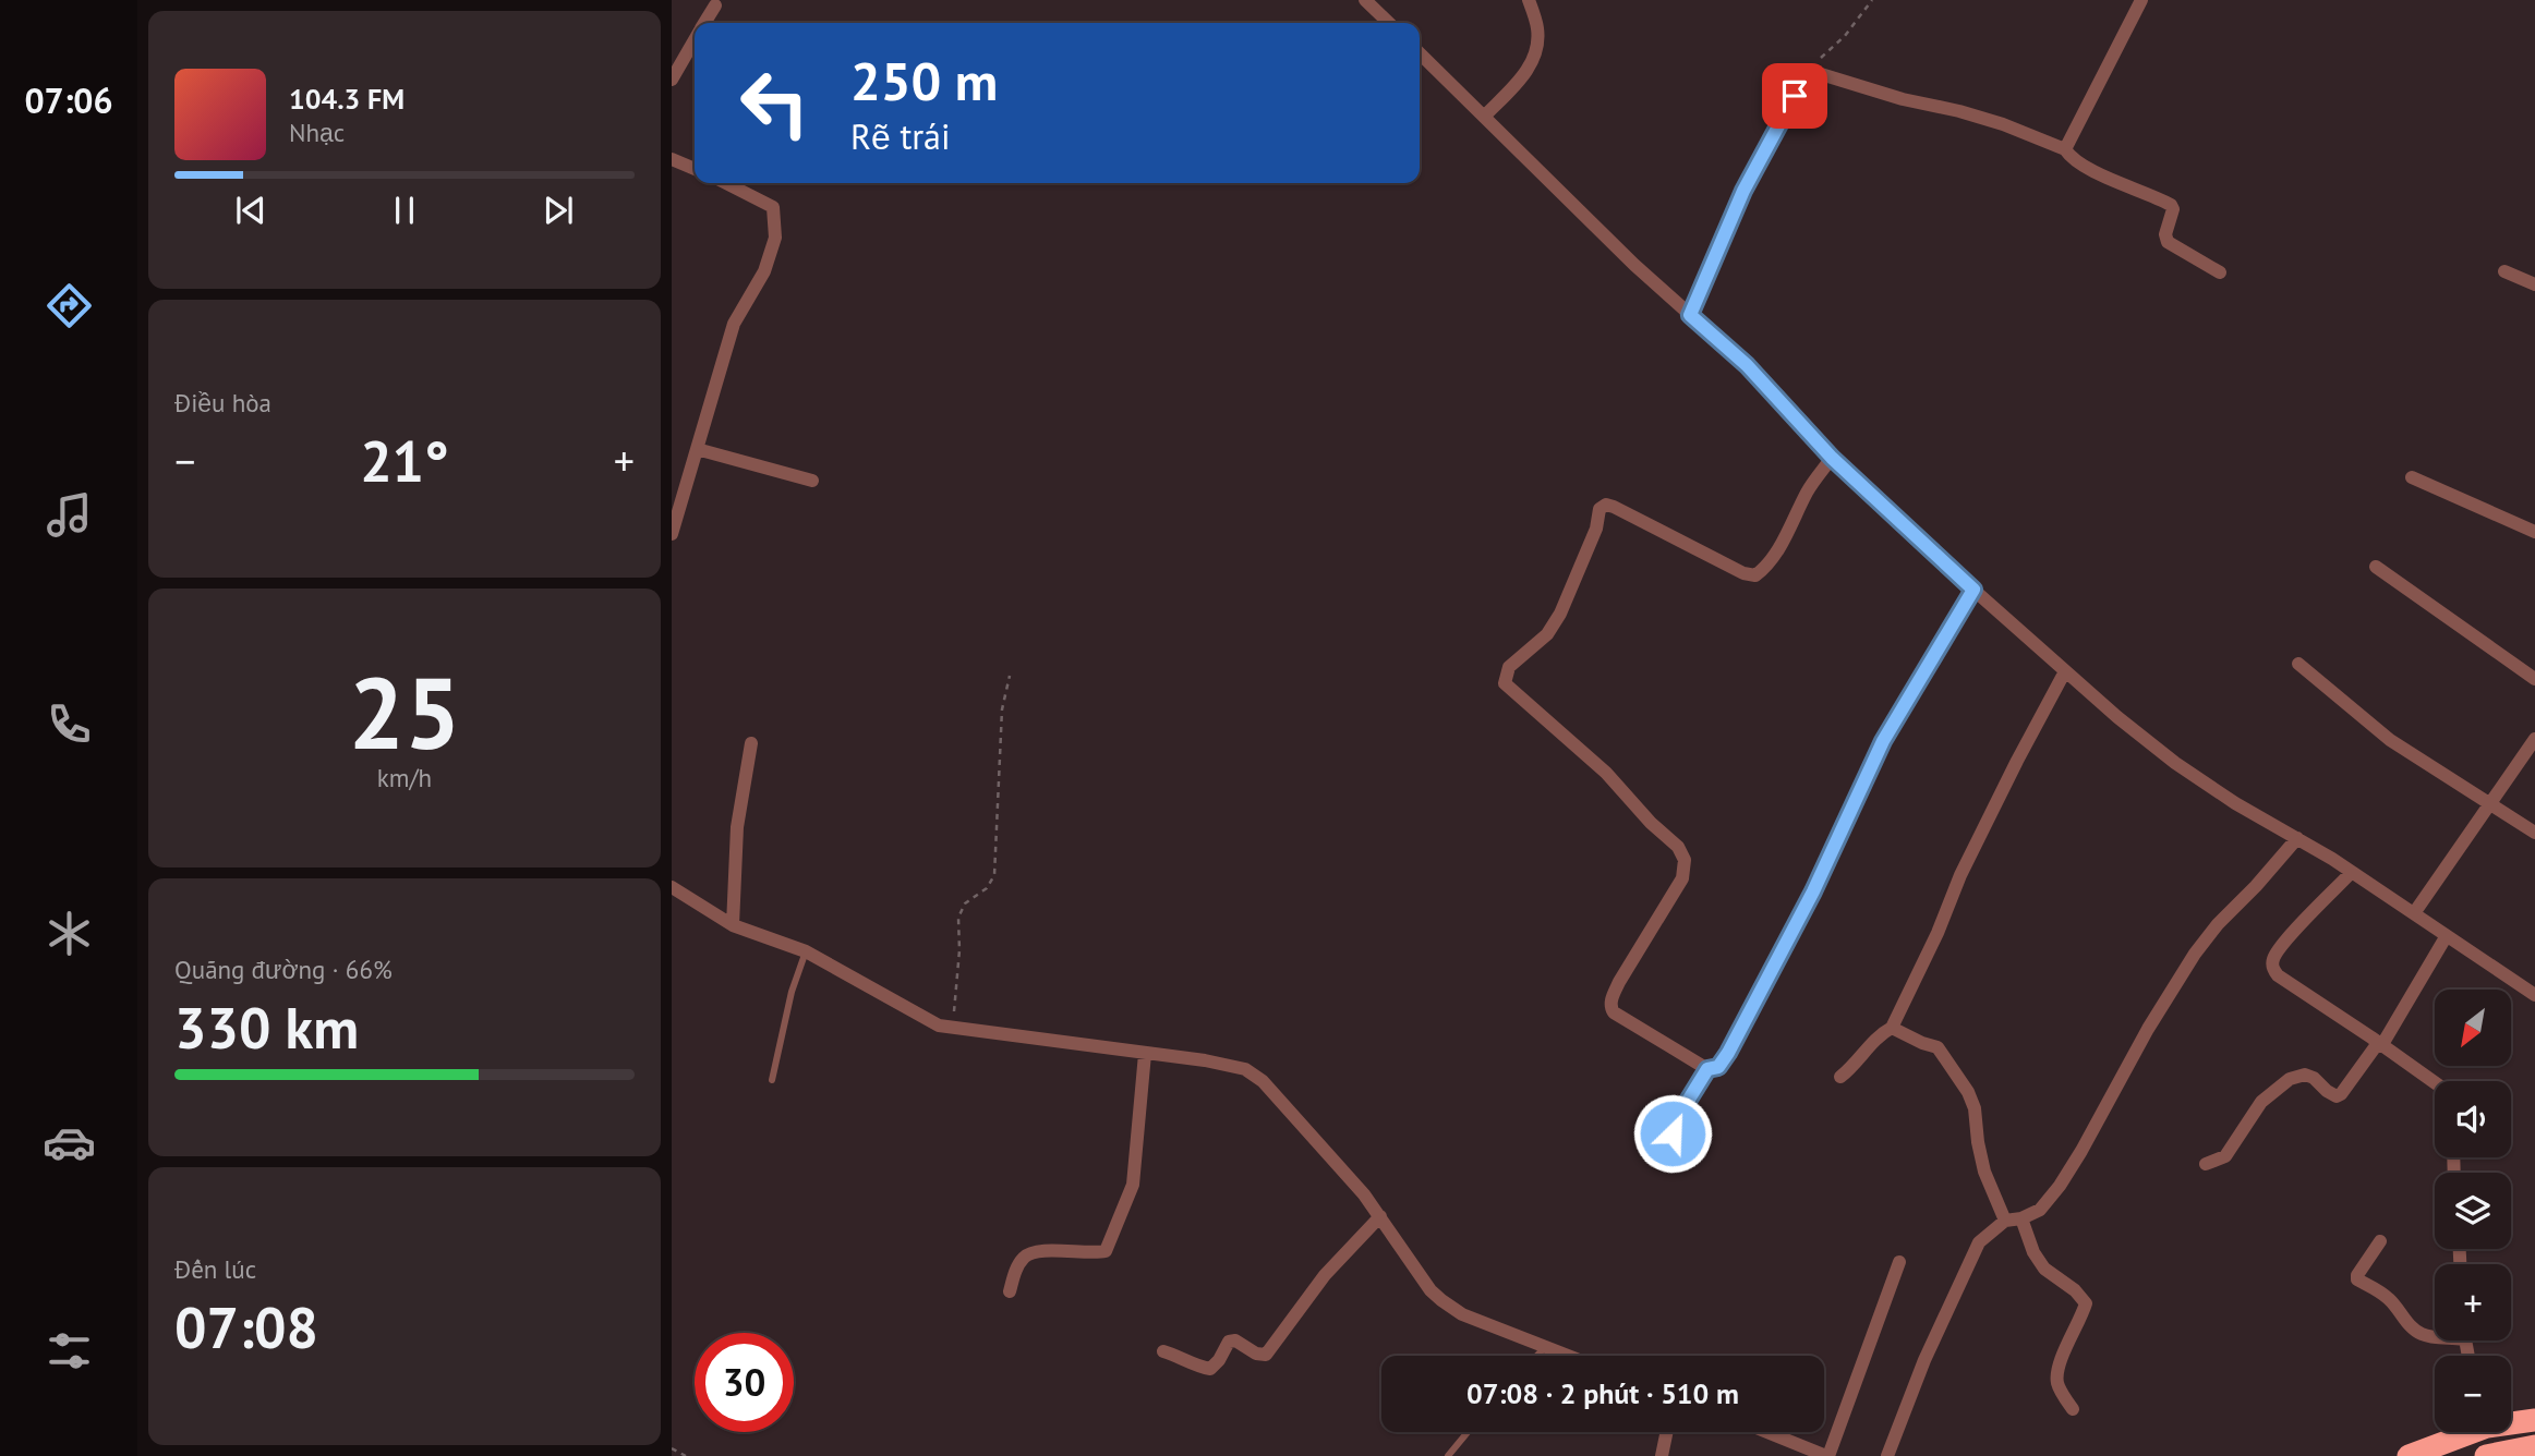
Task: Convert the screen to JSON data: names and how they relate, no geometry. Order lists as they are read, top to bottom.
{
  "north": "bottom left",
  "page": {
    "tabs": "07:06",
    "turn": ["250 m", "Rẽ trái"],
    "song": ["104.3 FM", "Nhạc"],
    "tile": [
      "Điều hòa",
      ["25", "km/h"],
      ["Quãng đường · 66%", "330 km"],
      ["Đến lúc", "07:08"]
    ],
    "heat": ["−", "21°", "+"],
    "map_buttons": ["+", "−"],
    "limit": "30",
    "trip": "07:08 · 2 phút · 510 m"
  }
}
